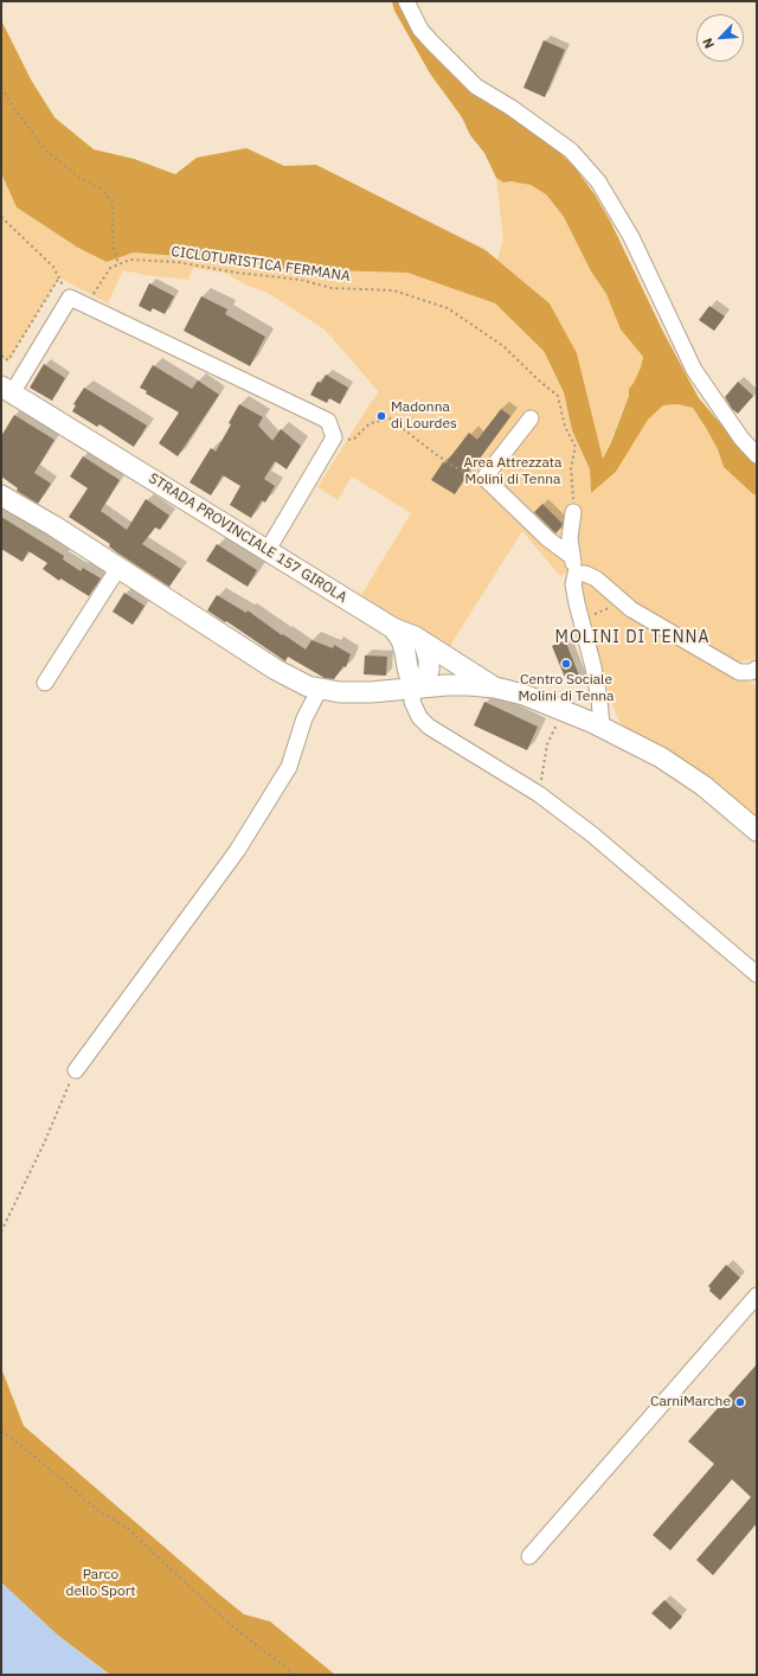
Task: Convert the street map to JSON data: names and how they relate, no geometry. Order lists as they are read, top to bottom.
{
  "streets": {
    "main road": ["STRADA PROVINCIALE 157 GIROLA"],
    "path": ["CICLOTURISTICA FERMANA"]
  },
  "districts": ["MOLINI DI TENNA"],
  "parks": ["Area Attrezzata Molini di Tenna", "Parco dello Sport"],
  "places": ["Madonna di Lourdes", "Centro Sociale Molini di Tenna", "CarniMarche"],
  "north": "bottom left"
}
